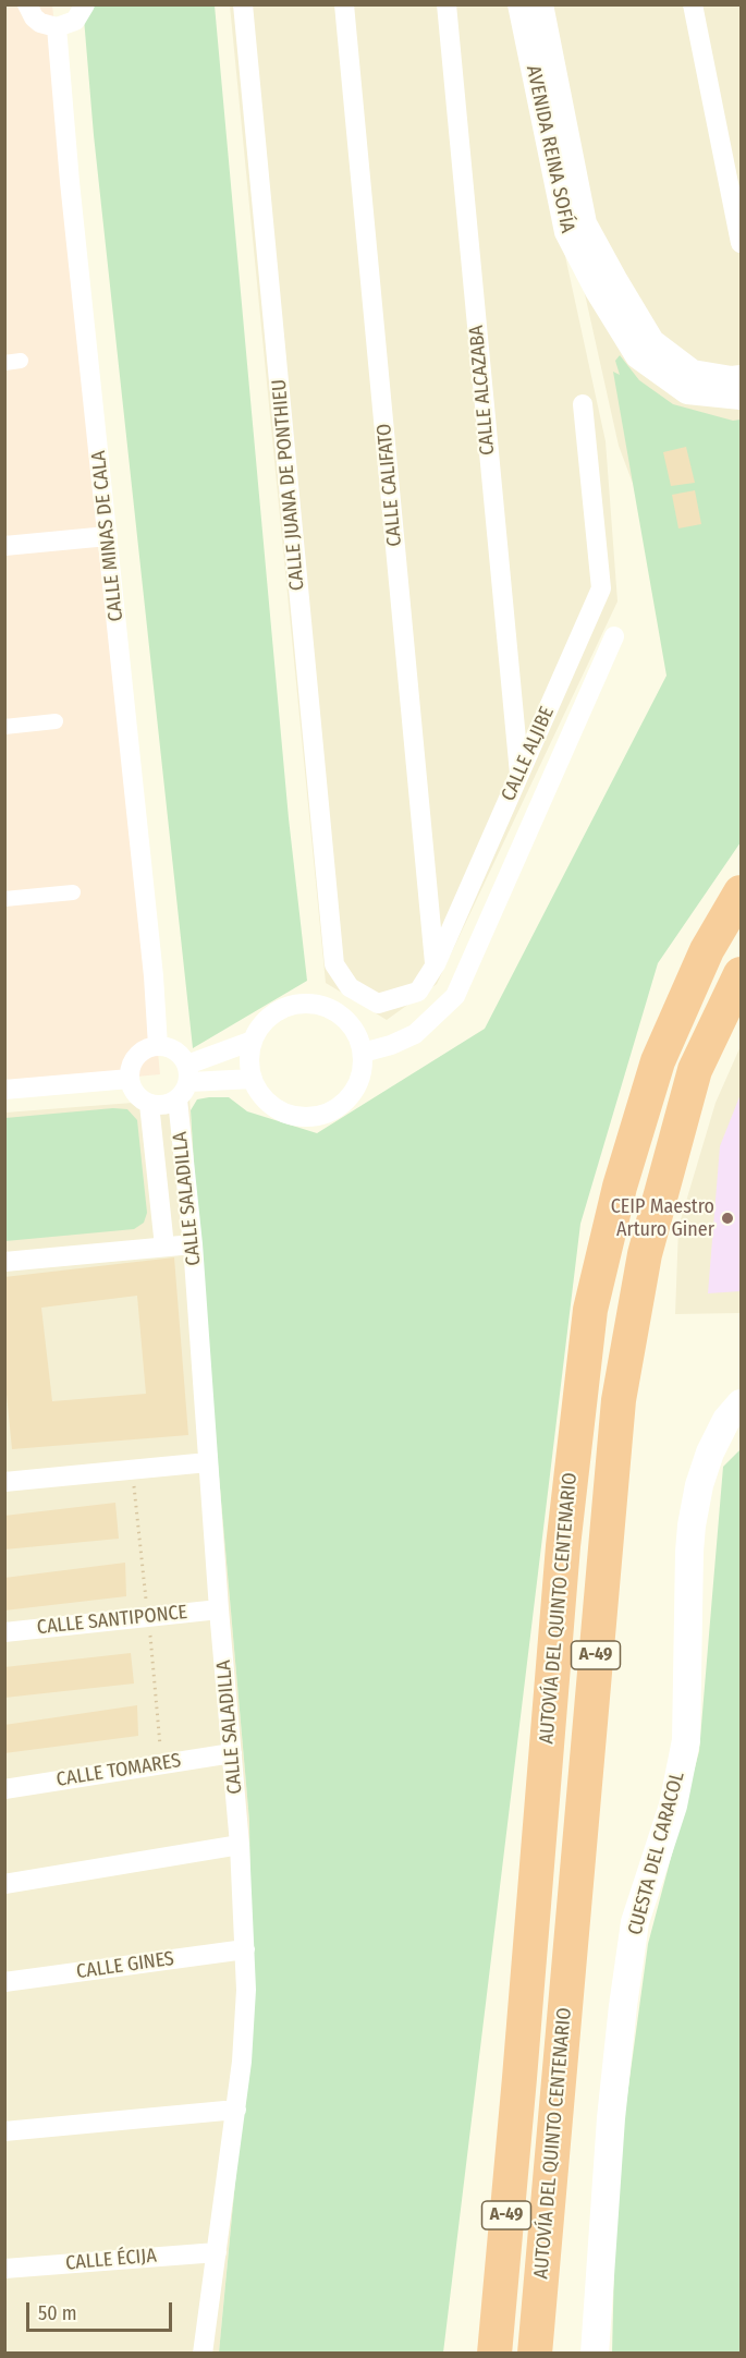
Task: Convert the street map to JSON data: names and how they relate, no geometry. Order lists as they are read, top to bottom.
{
  "streets": {
    "highway": ["AUTOVÍA DEL QUINTO CENTENARIO", "A-49"],
    "main road": ["CUESTA DEL CARACOL"],
    "street": [
      "AVENIDA REINA SOFÍA",
      "CALLE ALCAZABA",
      "CALLE JUANA DE PONTHIEU",
      "CALLE CALIFATO",
      "CALLE MINAS DE CALA",
      "CALLE ALJIBE",
      "CALLE SALADILLA",
      "CALLE SANTIPONCE",
      "CALLE TOMARES",
      "CALLE GINES",
      "CALLE ÉCIJA"
    ]
  },
  "crossings": [
    ["CALLE ALCAZABA", "CALLE ALJIBE"],
    ["CALLE JUANA DE PONTHIEU", "CALLE ALJIBE"],
    ["CALLE CALIFATO", "CALLE ALJIBE"],
    ["CALLE MINAS DE CALA", "CALLE SALADILLA"],
    ["CALLE SALADILLA", "CALLE SANTIPONCE"],
    ["CALLE SALADILLA", "CALLE TOMARES"],
    ["CALLE SALADILLA", "CALLE GINES"],
    ["CALLE SALADILLA", "CALLE ÉCIJA"]
  ],
  "places": ["CEIP Maestro Arturo Giner"],
  "scale_bar": "50 m"
}
